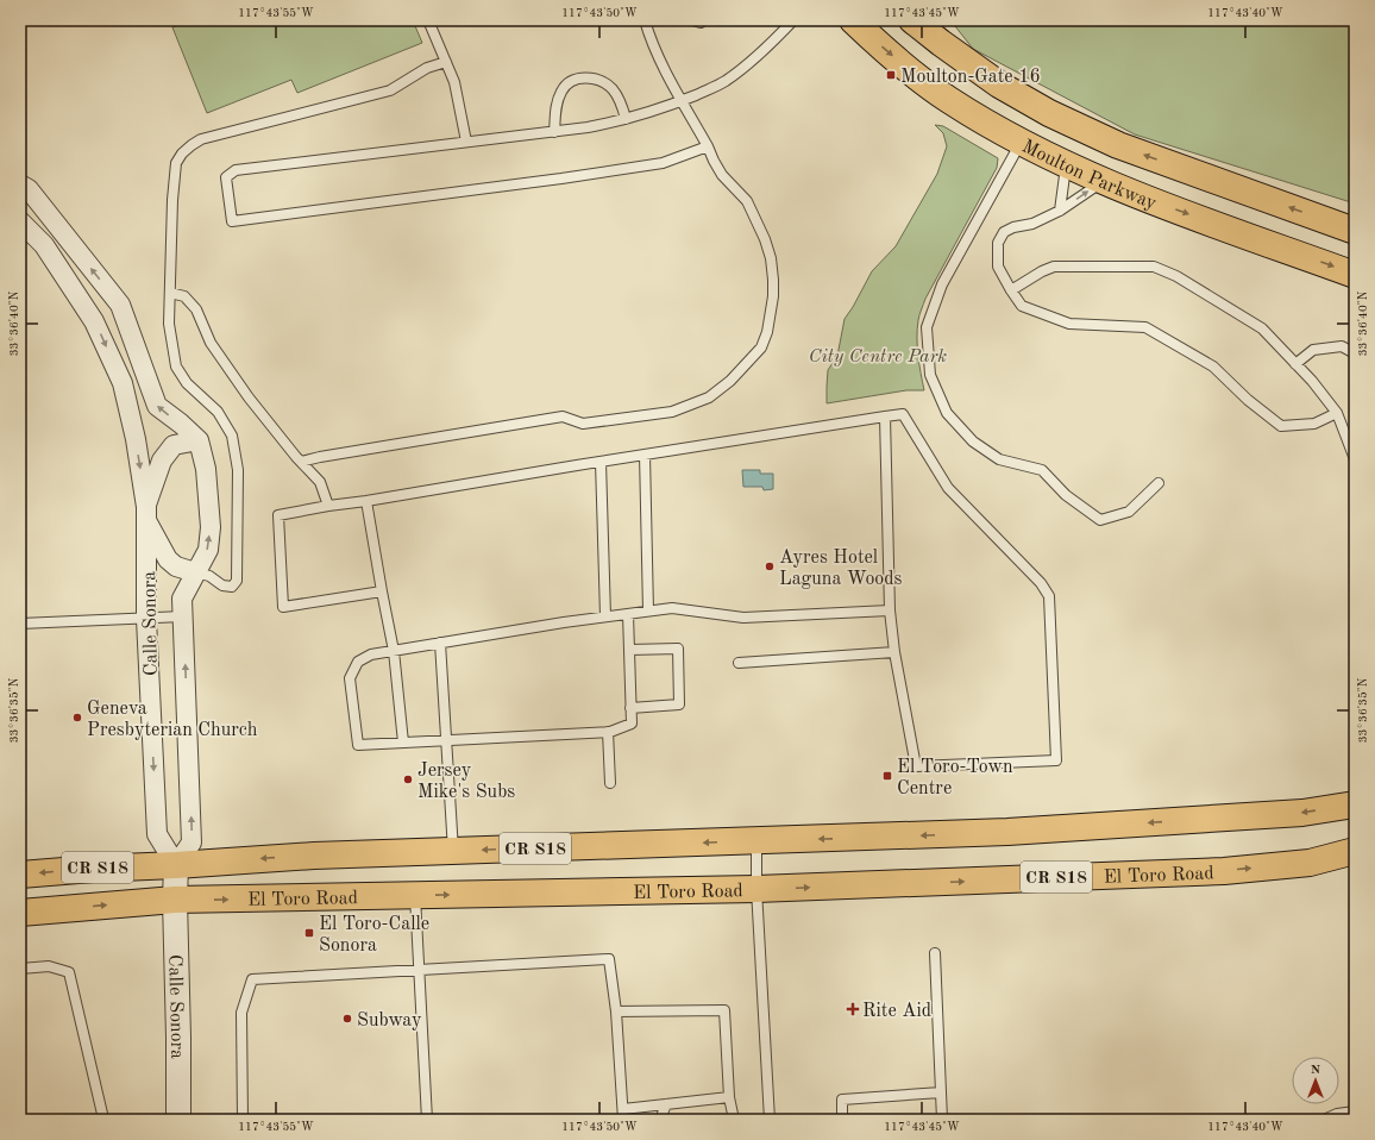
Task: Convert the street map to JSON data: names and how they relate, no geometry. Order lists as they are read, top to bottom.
{
  "streets": {
    "main road": ["Moulton Parkway", "CR S18", "El Toro Road"],
    "street": ["Calle Sonora"]
  },
  "crossings": [
    ["Calle Sonora", "El Toro Road"]
  ],
  "parks": ["City Centre Park"],
  "places": {
    "transit": ["Moulton-Gate 16", "El Toro-Town Centre", "El Toro-Calle Sonora"],
    "other": [
      "Ayres Hotel Laguna Woods",
      "Geneva Presbyterian Church",
      "Jersey Mike's Subs",
      "Subway"
    ],
    "health": ["Rite Aid"]
  },
  "north": "top",
  "coordinates": [
    "117°43'55\"W",
    "117°43'50\"W",
    "117°43'45\"W",
    "117°43'40\"W",
    "33°36'40\"N",
    "33°36'35\"N"
  ]
}
